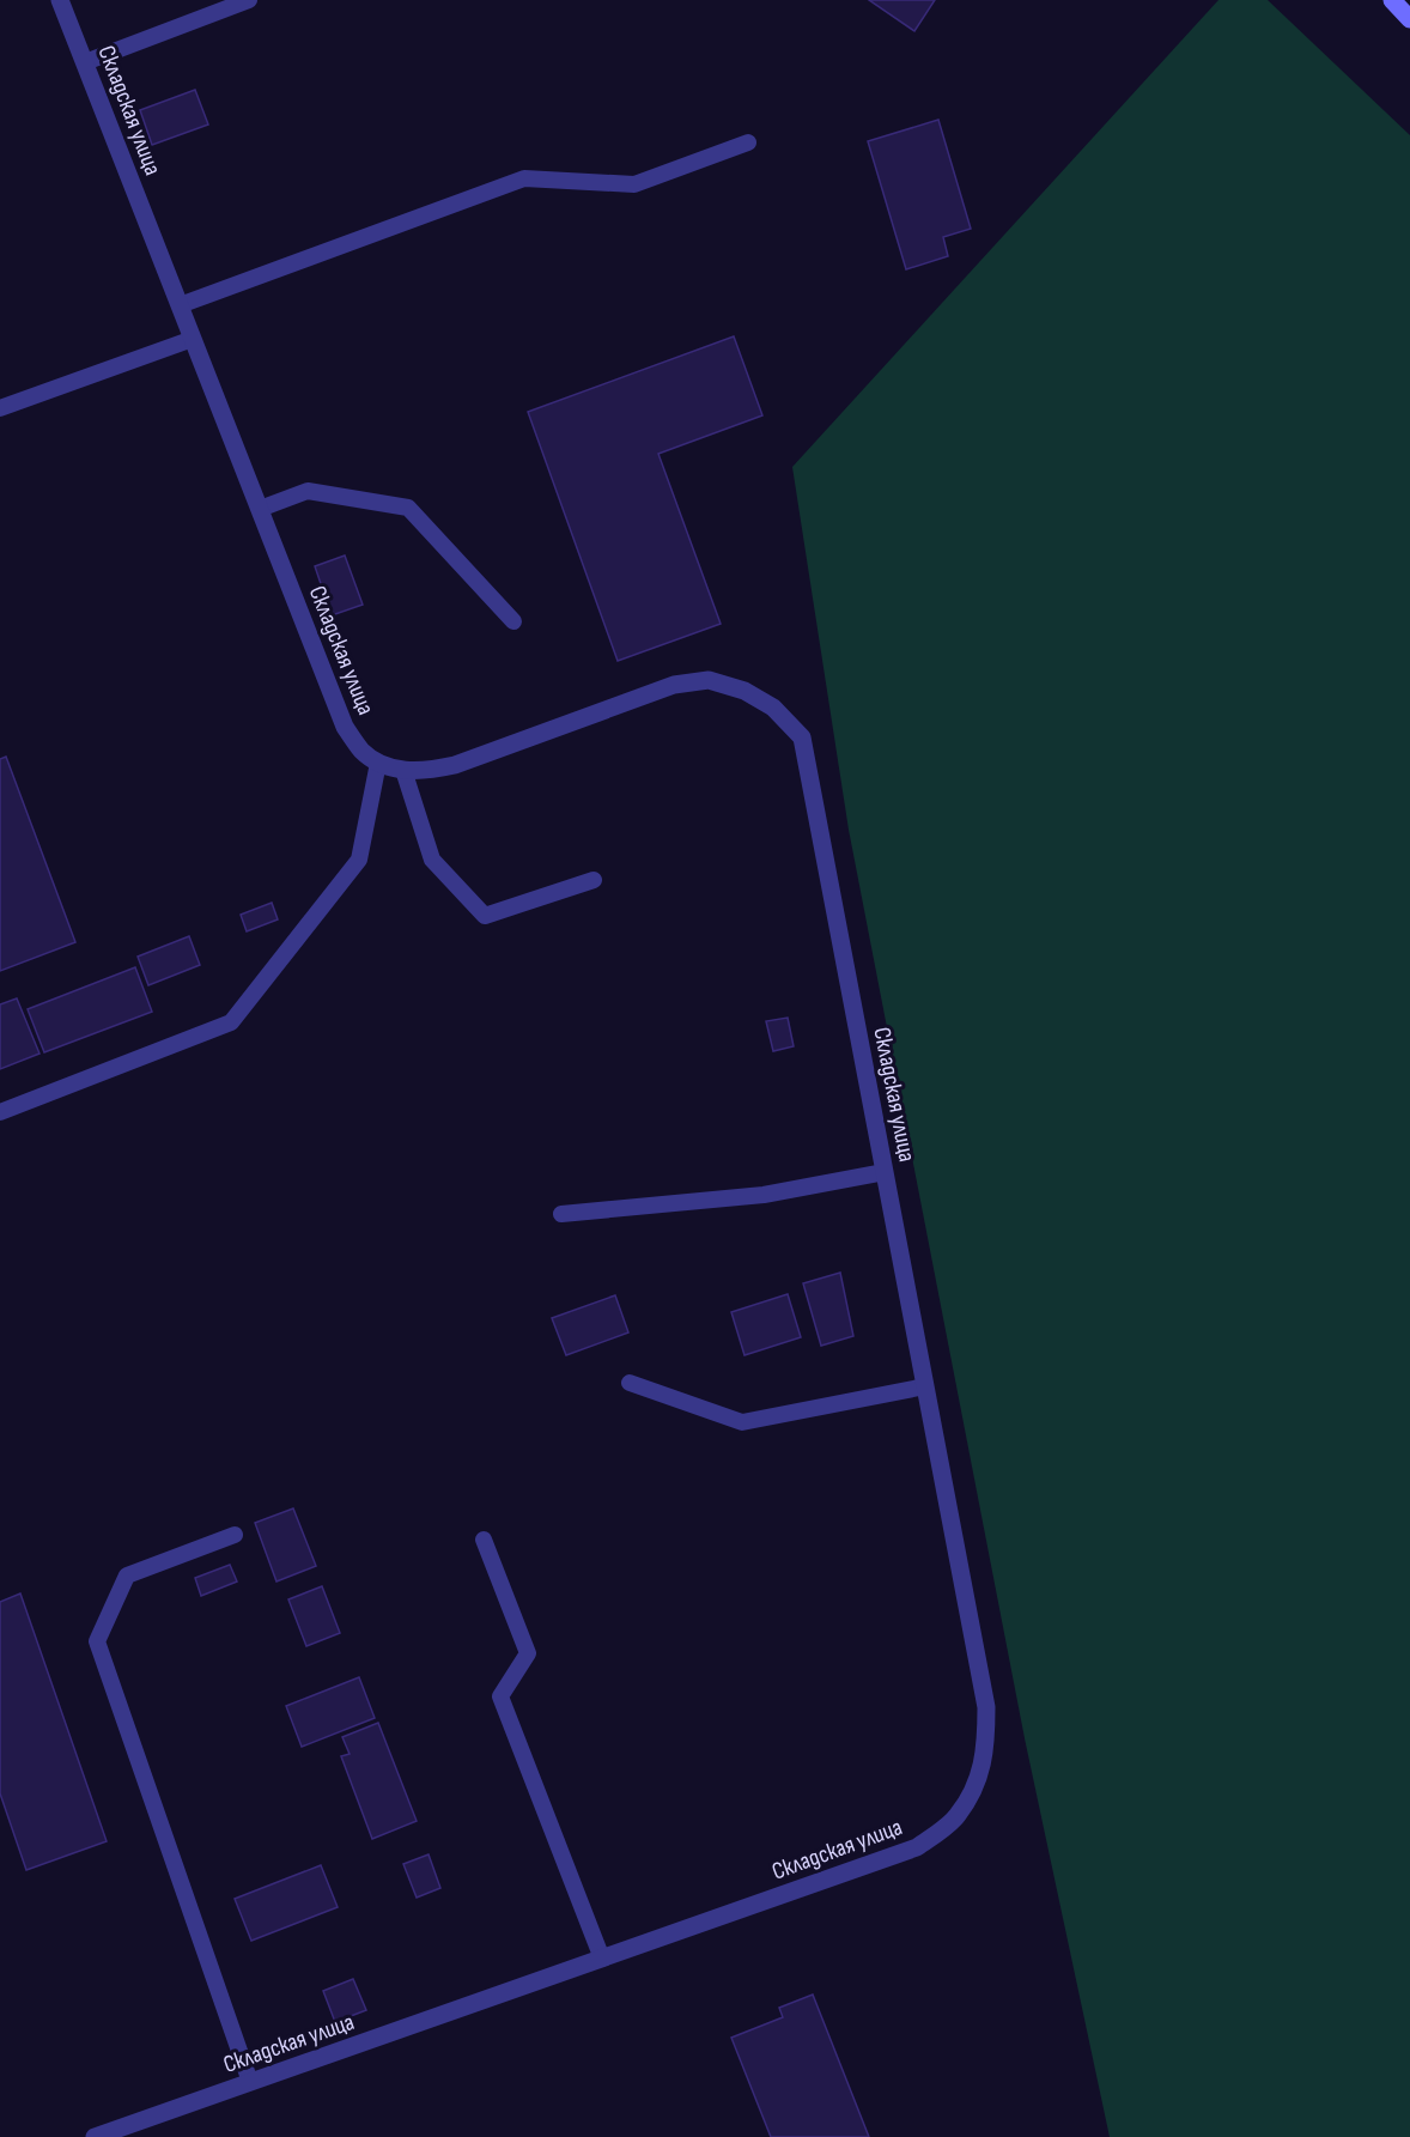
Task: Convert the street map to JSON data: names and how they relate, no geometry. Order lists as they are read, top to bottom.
{
  "streets": {
    "street": ["Складская улица"]
  }
}
